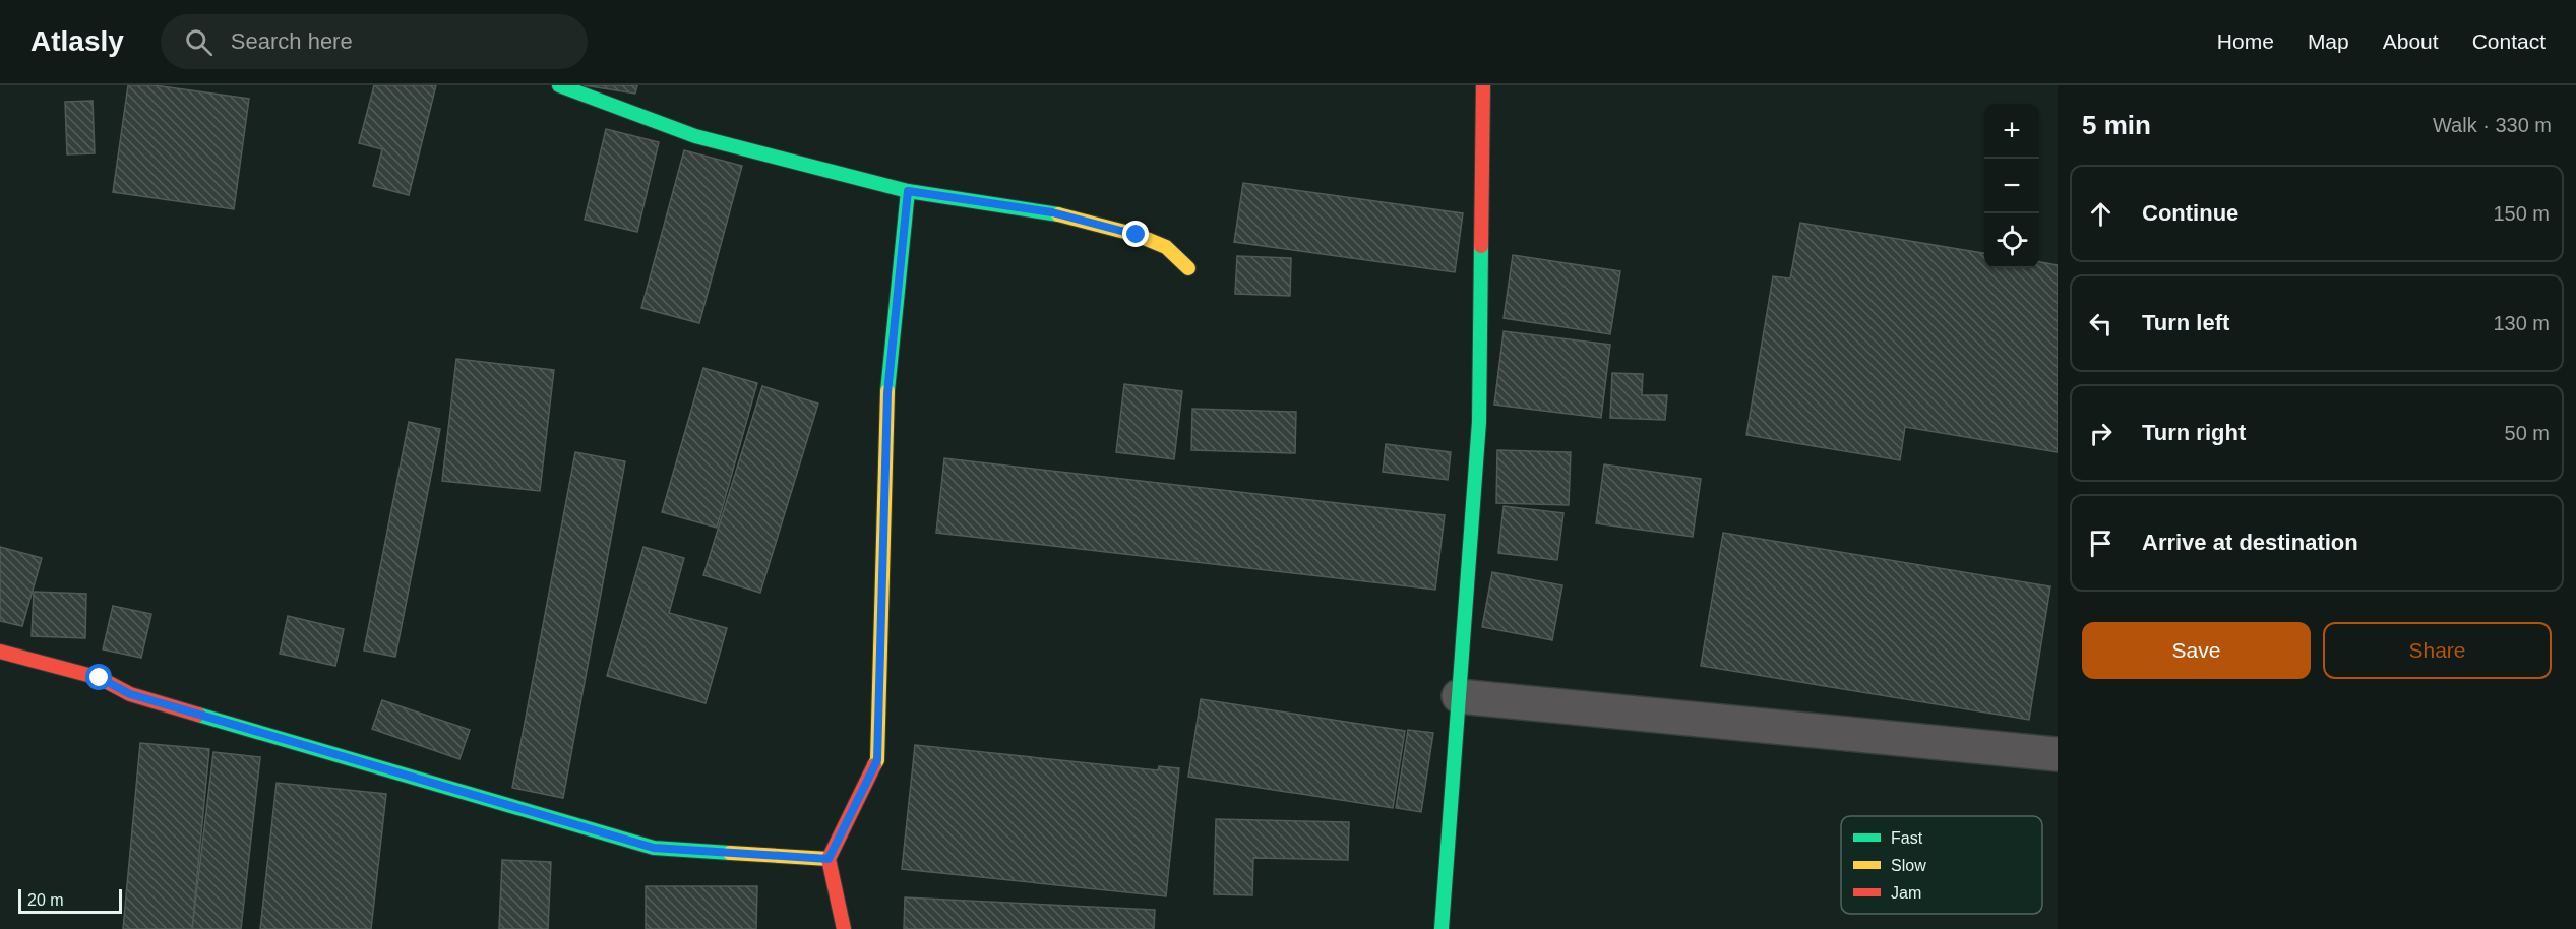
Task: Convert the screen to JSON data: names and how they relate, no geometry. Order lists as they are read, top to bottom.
{
  "legend": ["Fast", "Slow", "Jam"],
  "scale_bar": "20 m",
  "page": {
    "header": "Atlasly",
    "search": "Search here",
    "nav": [
      "Home",
      "Map",
      "About",
      "Contact"
    ],
    "heading": ["5 min", "Walk · 330 m"],
    "map_buttons": ["+", "−"],
    "list": [
      ["Continue", "150 m"],
      ["Turn left", "130 m"],
      ["Turn right", "50 m"],
      "Arrive at destination"
    ],
    "buttons": ["Save", "Share"],
    "scale": "20 m"
  }
}
